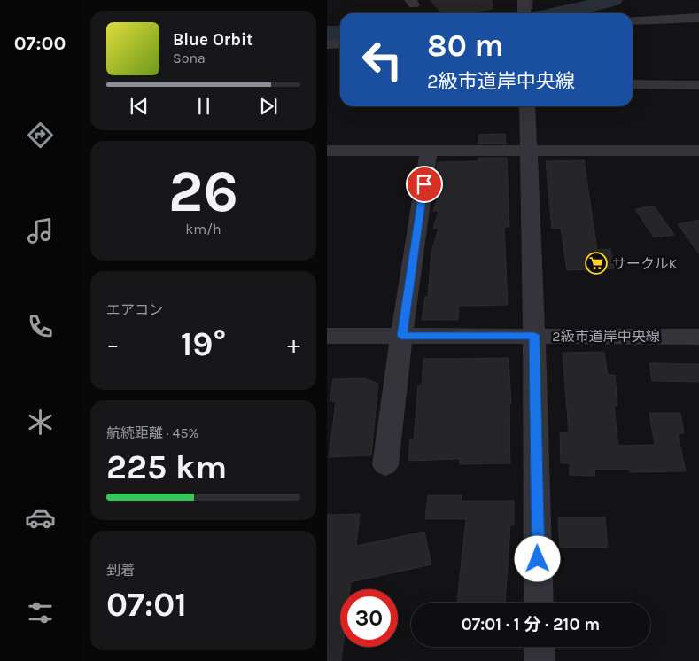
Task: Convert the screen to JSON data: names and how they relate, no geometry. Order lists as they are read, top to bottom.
{
  "streets": {
    "street": ["2級市道岸中央線"]
  },
  "places": {
    "supermarket": ["サークルK"]
  },
  "page": {
    "tabs": "07:00",
    "turn": ["80 m", "2級市道岸中央線"],
    "song": ["Blue Orbit", "Sona"],
    "tile": [
      ["26", "km/h"],
      "エアコン",
      ["航続距離 · 45%", "225 km"],
      ["到着", "07:01"]
    ],
    "heat": ["−", "19°", "+"],
    "limit": "30",
    "trip": "07:01 · 1 分 · 210 m"
  }
}
